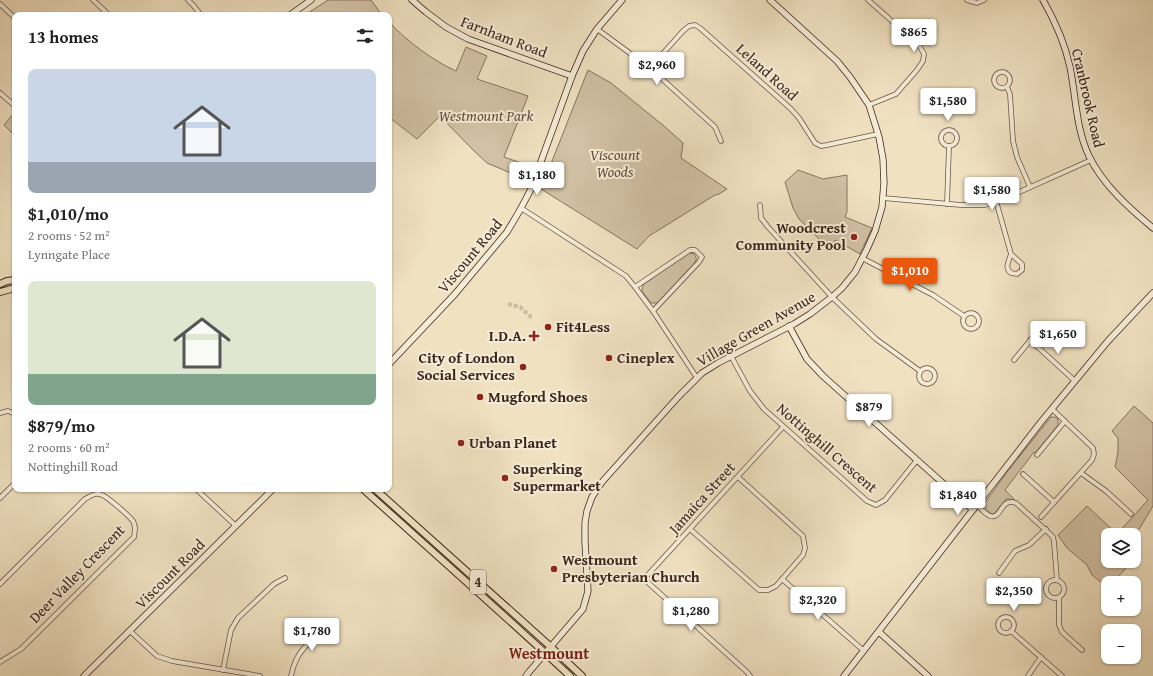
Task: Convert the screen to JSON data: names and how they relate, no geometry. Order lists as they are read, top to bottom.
{
  "streets": {
    "main road": ["4"],
    "street": [
      "Farnham Road",
      "Leland Road",
      "Cranbrook Road",
      "Viscount Road",
      "Village Green Avenue",
      "Nottinghill Crescent",
      "Jamaica Street",
      "Deer Valley Crescent"
    ]
  },
  "crossings": [
    ["Farnham Road", "Viscount Road"],
    ["Leland Road", "Village Green Avenue"],
    ["Village Green Avenue", "Nottinghill Crescent"],
    ["Village Green Avenue", "4"],
    ["Nottinghill Crescent", "Jamaica Street"]
  ],
  "districts": ["Westmount"],
  "parks": ["Westmount Park", "Viscount Woods"],
  "places": {
    "other": [
      "Woodcrest Community Pool",
      "Fit4Less",
      "Cineplex",
      "City of London Social Services",
      "Mugford Shoes",
      "Urban Planet",
      "Superking Supermarket",
      "Westmount Presbyterian Church"
    ],
    "health": ["I.D.A."]
  },
  "page": {
    "heading": "13 homes",
    "price": [
      "$865",
      "$2,960",
      "$1,580",
      "$1,180",
      "$1,580",
      "$1,010",
      "$1,650",
      "$879",
      "$1,840",
      "$2,350",
      "$2,320",
      "$1,280",
      "$1,780"
    ],
    "list": [
      {
        "name": "$1,010/mo",
        "note": "2 rooms · 52 m² · Lynngate Place"
      },
      {
        "name": "$879/mo",
        "note": "2 rooms · 60 m² · Nottinghill Road"
      }
    ],
    "map_buttons": ["+", "−"]
  }
}
